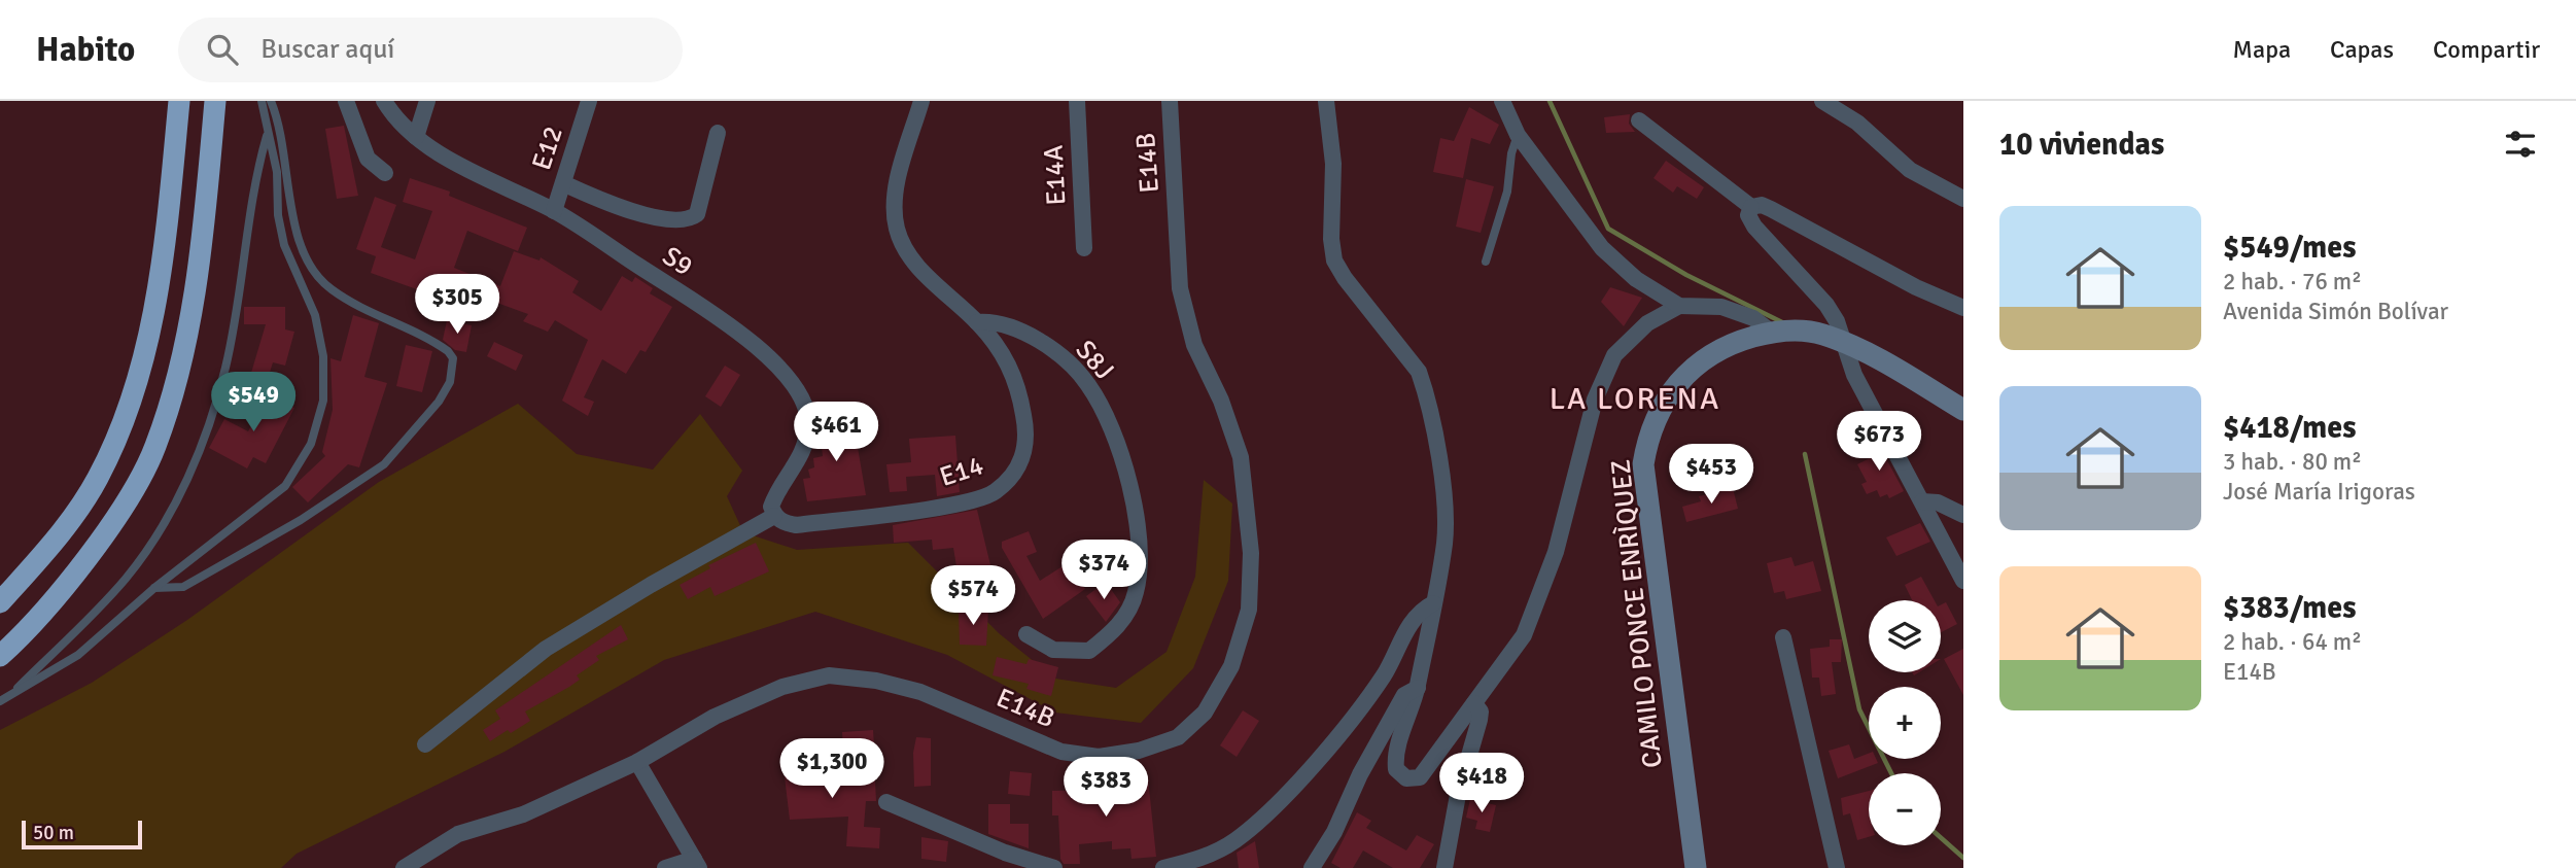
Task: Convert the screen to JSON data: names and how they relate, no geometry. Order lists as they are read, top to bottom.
{
  "streets": {
    "main road": ["CAMILO PONCE ENRÌQUEZ"],
    "street": [
      "E12",
      "E14B",
      "E14A",
      "S9",
      "S8J",
      "E14"
    ]
  },
  "crossings": [
    ["E12", "S9"],
    ["S9", "E14"],
    ["S8J", "E14"]
  ],
  "districts": ["LA LORENA"],
  "scale_bar": "50 m",
  "page": {
    "header": "Habito",
    "search": "Buscar aquí",
    "nav": ["Mapa", "Capas", "Compartir"],
    "heading": "10 viviendas",
    "list": [
      {
        "name": "$549/mes",
        "note": "2 hab. · 76 m² · Avenida Simón Bolívar"
      },
      {
        "name": "$418/mes",
        "note": "3 hab. · 80 m² · José María Irigoras"
      },
      {
        "name": "$383/mes",
        "note": "2 hab. · 64 m² · E14B"
      }
    ],
    "price": [
      "$305",
      "$549",
      "$461",
      "$673",
      "$453",
      "$374",
      "$574",
      "$1,300",
      "$418",
      "$383"
    ],
    "map_buttons": ["+", "−"],
    "scale": "50 m"
  }
}
